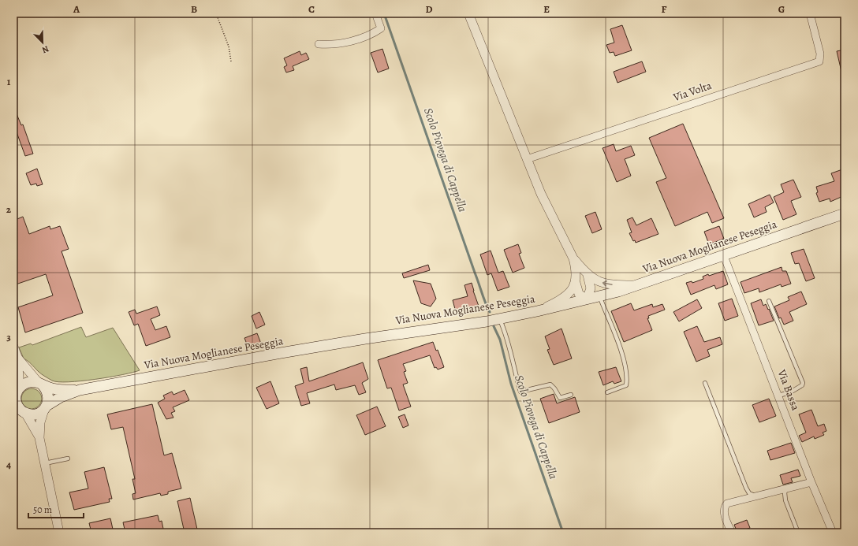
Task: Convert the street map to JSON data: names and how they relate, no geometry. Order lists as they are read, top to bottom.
{
  "streets": {
    "main road": ["Via Nuova Moglianese Peseggia"],
    "street": ["Via Volta", "Via Bassa"]
  },
  "crossings": [
    ["Via Nuova Moglianese Peseggia", "Via Bassa"]
  ],
  "water": ["Scolo Piovega di Cappella"],
  "scale_bar": "50 m",
  "north": "bottom right",
  "grid": {
    "columns": [
      "A",
      "B",
      "C",
      "D",
      "E",
      "F",
      "G"
    ],
    "rows": [
      "1",
      "2",
      "3",
      "4"
    ]
  }
}
